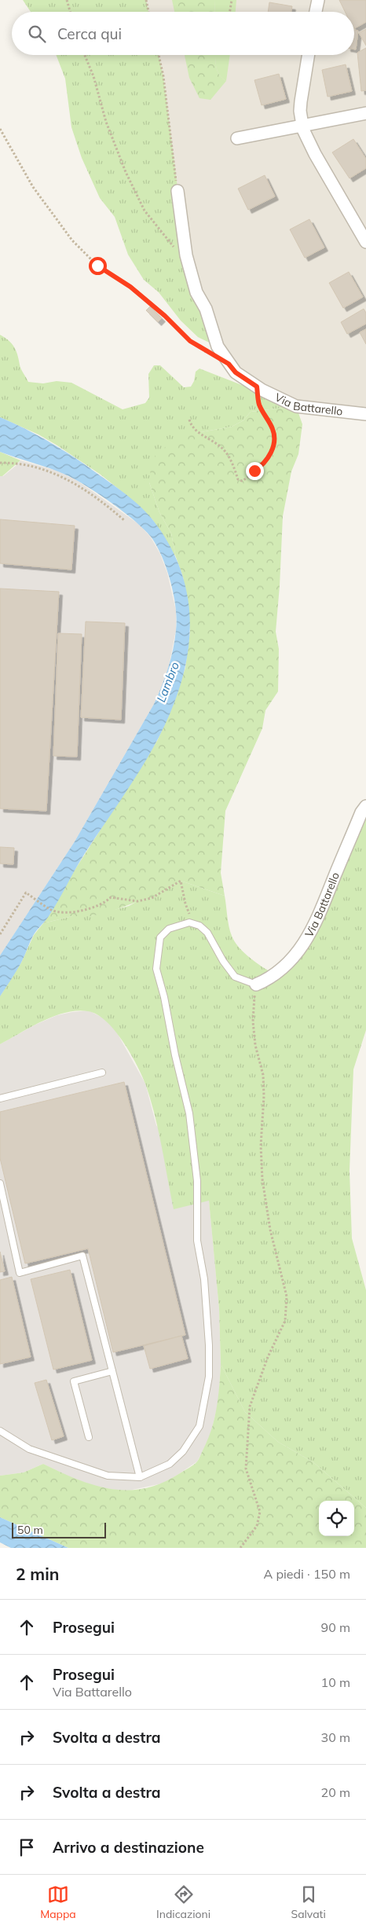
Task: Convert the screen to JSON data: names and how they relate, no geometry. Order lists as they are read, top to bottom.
{
  "streets": {
    "street": ["Via Battarello"]
  },
  "water": ["Lambro"],
  "scale_bar": "50 m",
  "page": {
    "search": "Cerca qui",
    "scale": "50 m",
    "heading": ["2 min", "A piedi · 150 m"],
    "list": [
      ["Prosegui", "90 m"],
      ["Prosegui", "Via Battarello", "10 m"],
      ["Svolta a destra", "30 m"],
      ["Svolta a destra", "20 m"],
      "Arrivo a destinazione"
    ],
    "nav": ["Mappa", "Indicazioni", "Salvati"]
  }
}
